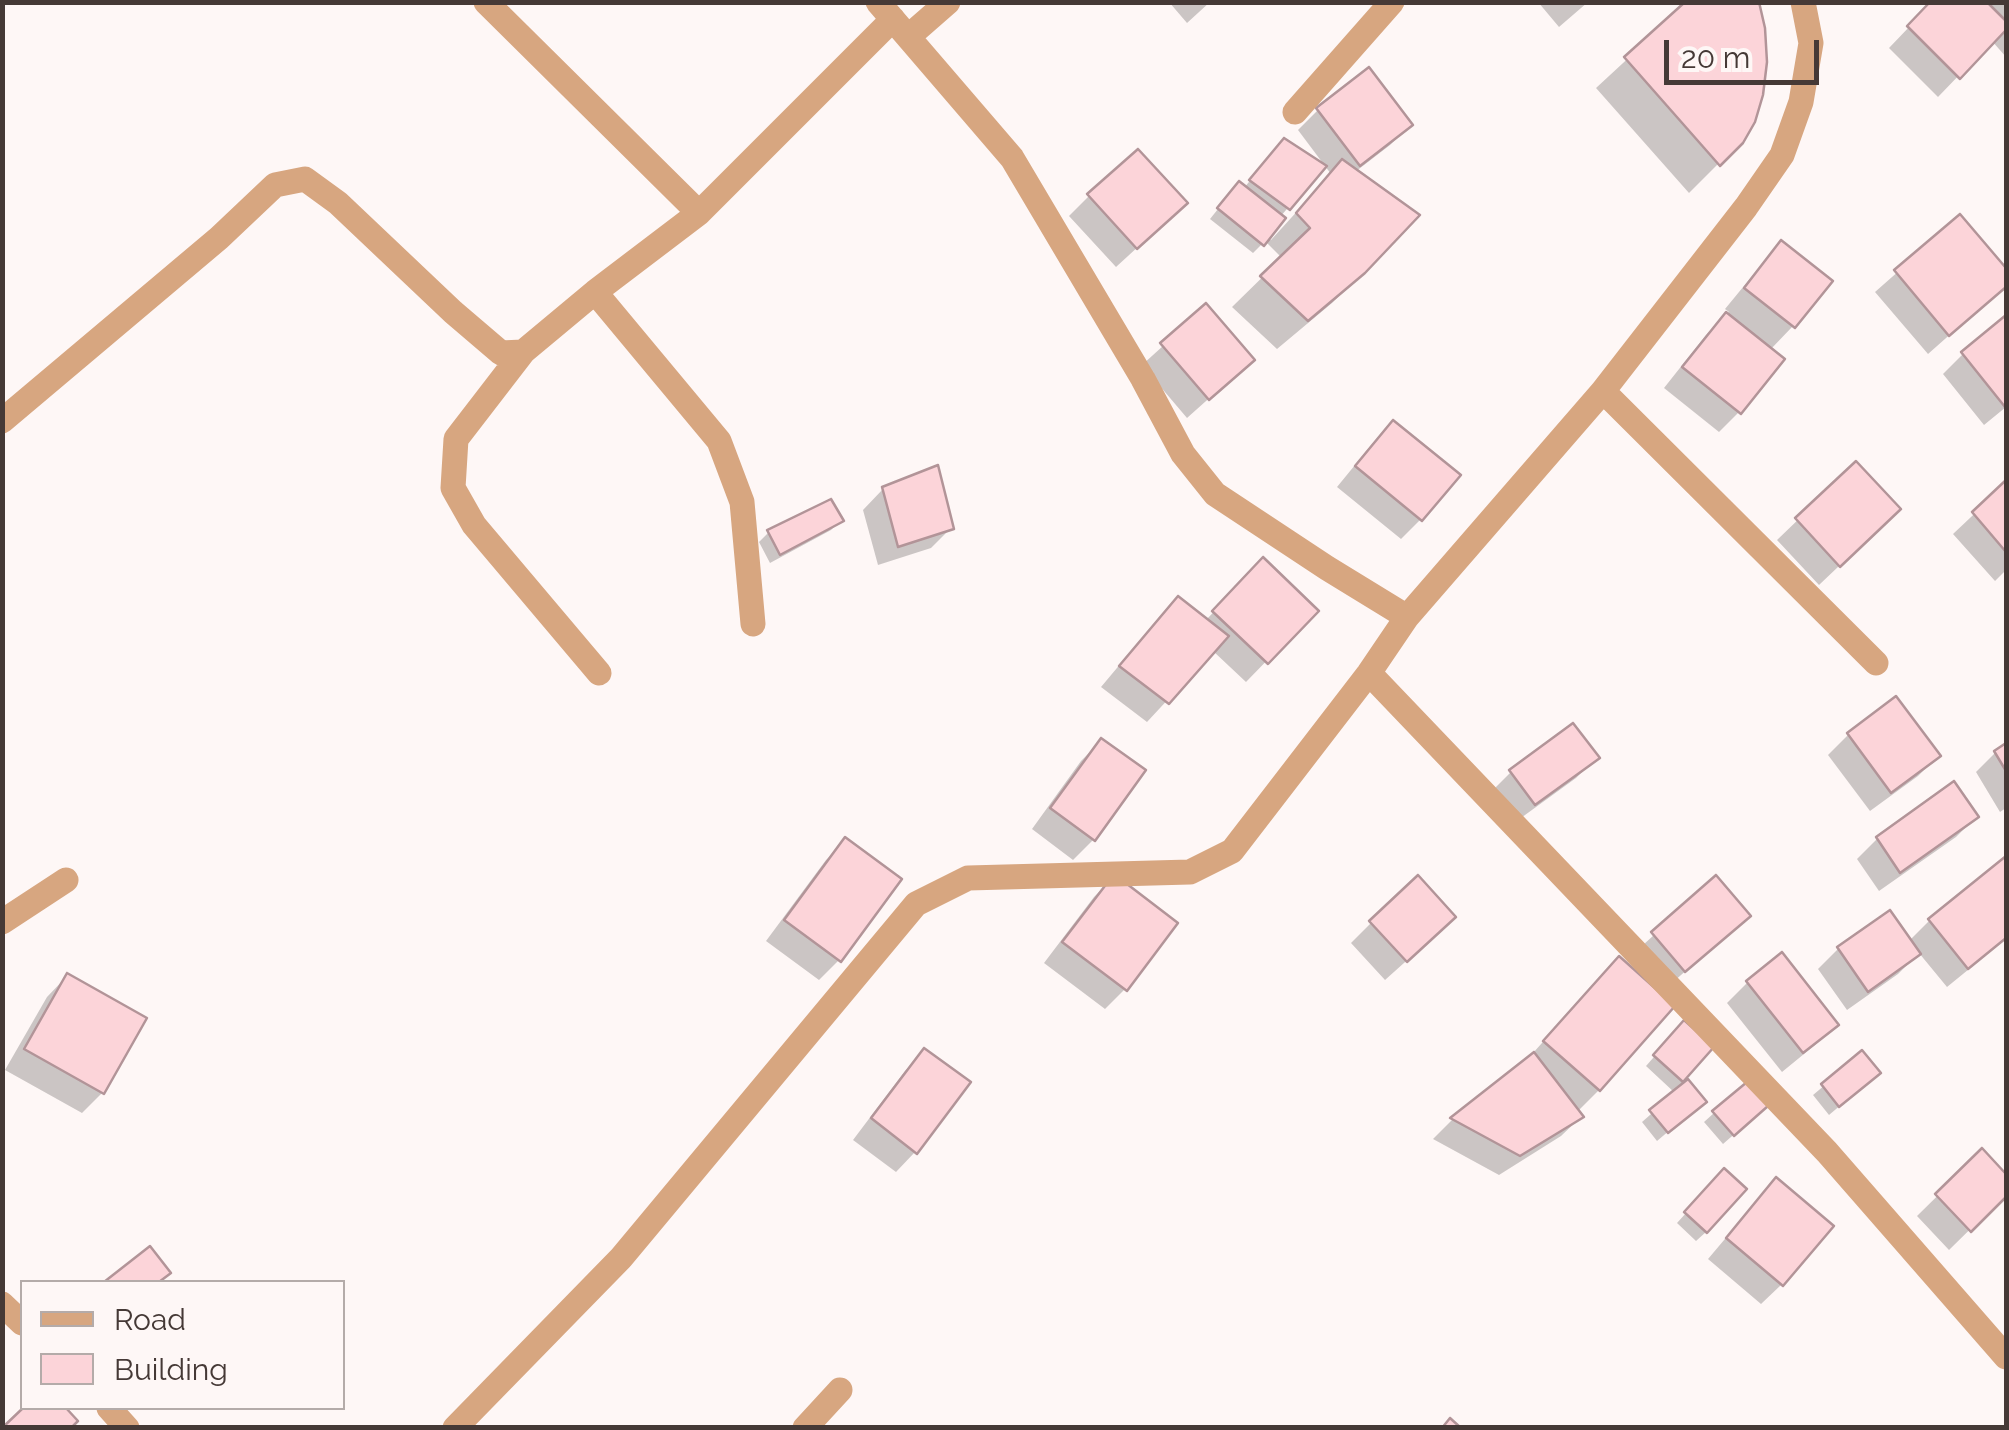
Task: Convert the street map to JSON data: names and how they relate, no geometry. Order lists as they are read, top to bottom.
{
  "legend": ["Road", "Building"],
  "scale_bar": "20 m"
}
